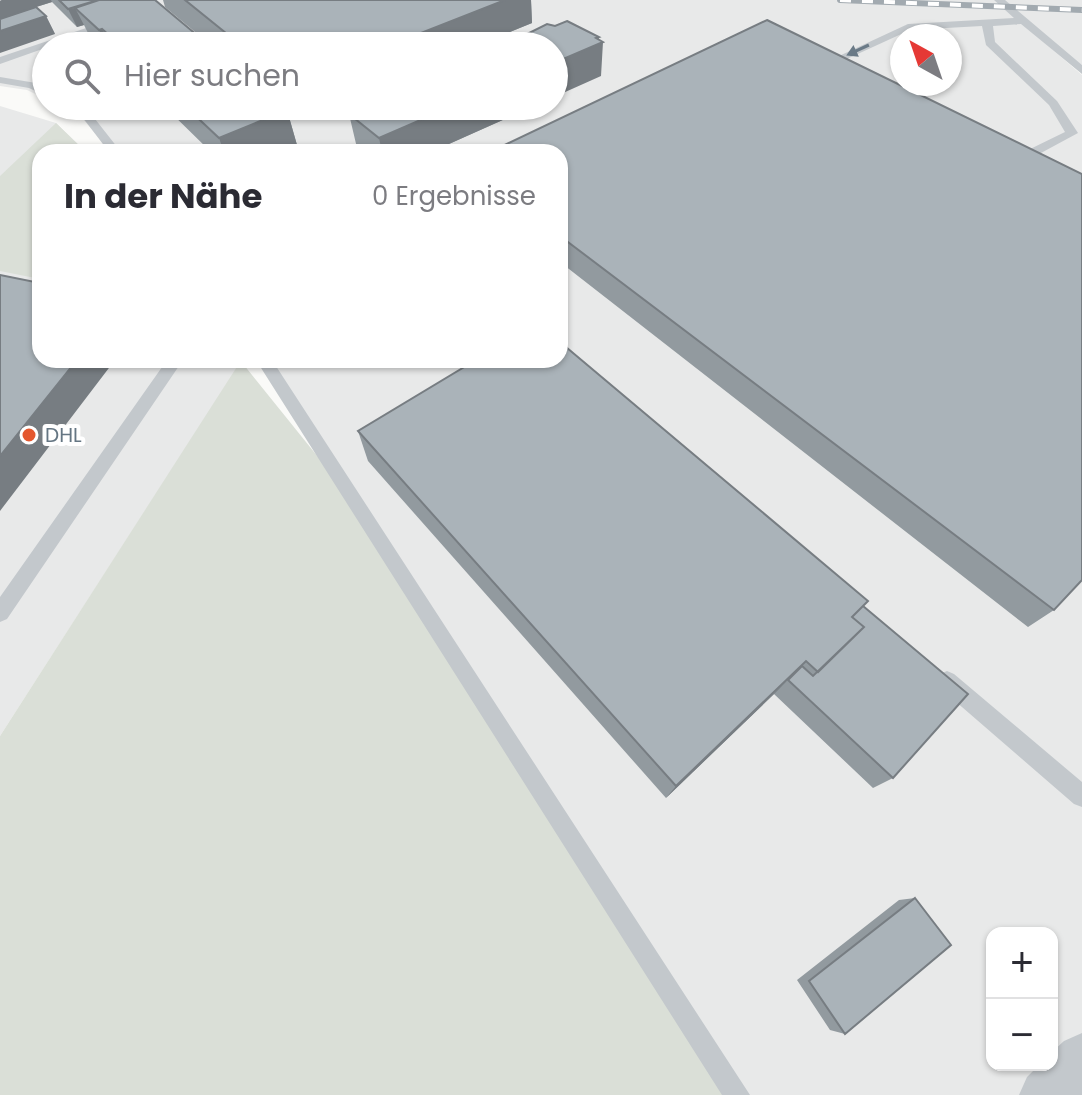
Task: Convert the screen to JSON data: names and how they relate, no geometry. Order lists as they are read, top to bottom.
{
  "places": ["DHL"],
  "north": "top left",
  "page": {
    "search": "Hier suchen",
    "heading": ["In der Nähe", "0 Ergebnisse"],
    "map_buttons": ["+", "−"]
  }
}
